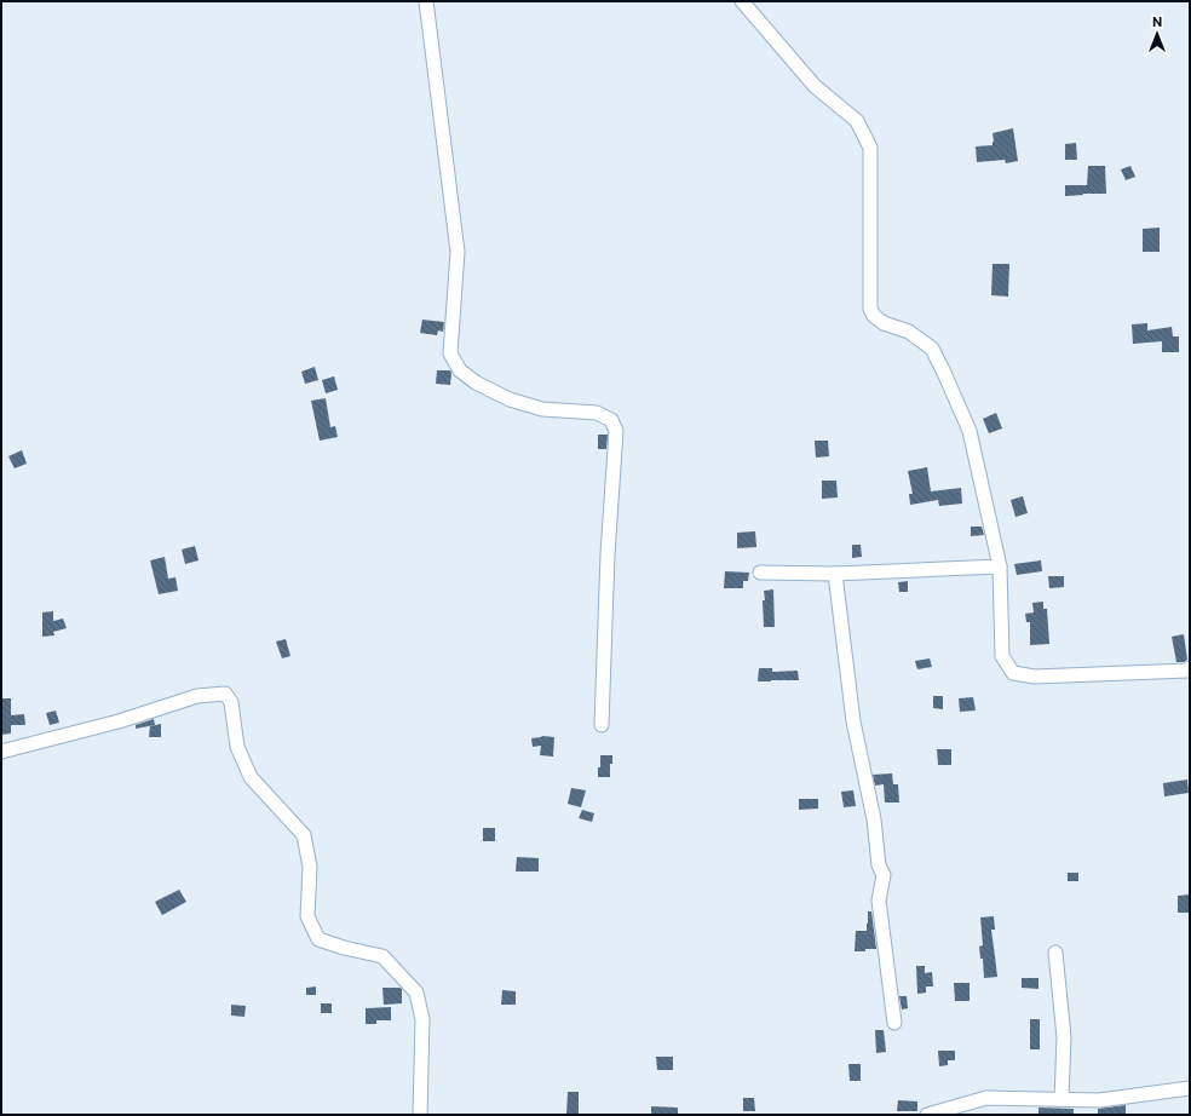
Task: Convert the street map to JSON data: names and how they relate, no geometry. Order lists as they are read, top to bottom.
{
  "north": "top"
}
